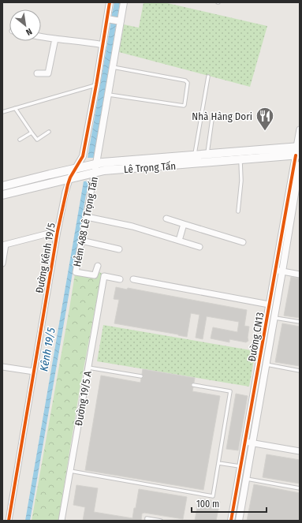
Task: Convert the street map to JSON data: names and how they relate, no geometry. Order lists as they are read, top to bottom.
{
  "streets": {
    "main road": ["Lê Trọng Tấn"],
    "street": [
      "Hẻm 488 Lê Trọng Tấn",
      "Đường Kênh 19/5",
      "Đường CN13",
      "Đường 19/5 A"
    ]
  },
  "crossings": [
    ["Lê Trọng Tấn", "Hẻm 488 Lê Trọng Tấn"],
    ["Lê Trọng Tấn", "Đường Kênh 19/5"],
    ["Lê Trọng Tấn", "Đường CN13"],
    ["Hẻm 488 Lê Trọng Tấn", "Đường Kênh 19/5"]
  ],
  "water": ["Kênh 19/5"],
  "places": {
    "restaurant": ["Nhà Hàng Dori"]
  },
  "scale_bar": "100 m",
  "north": "bottom right"
}
